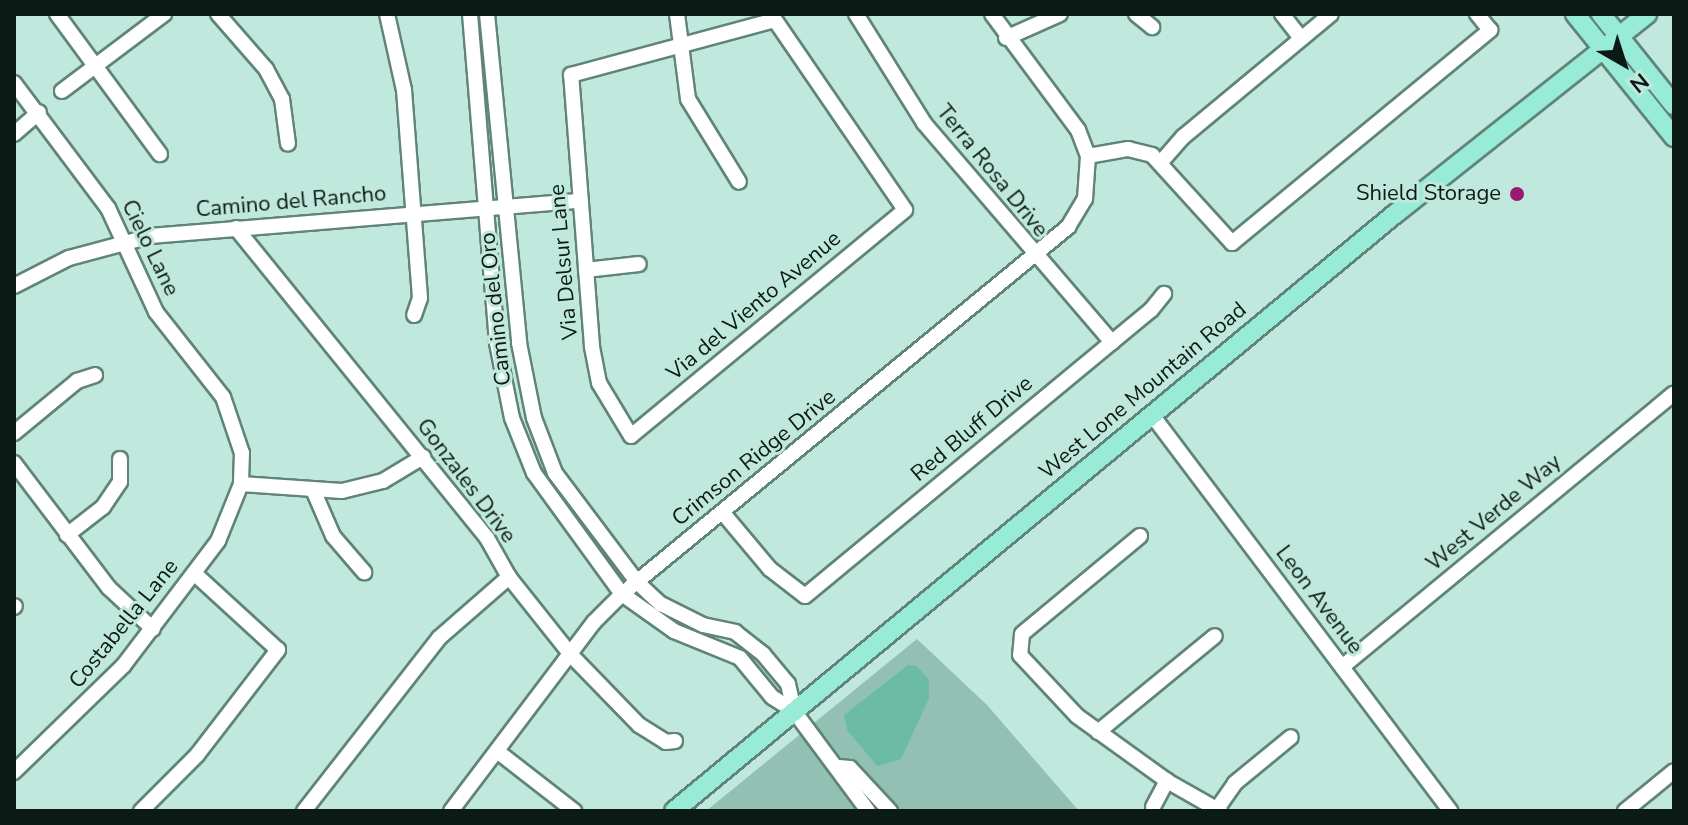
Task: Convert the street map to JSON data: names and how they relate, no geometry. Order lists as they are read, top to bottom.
{
  "streets": {
    "main road": ["West Lone Mountain Road"],
    "street": [
      "Terra Rosa Drive",
      "Camino del Rancho",
      "Cielo Lane",
      "Via Delsur Lane",
      "Via del Viento Avenue",
      "Camino del Oro",
      "Red Bluff Drive",
      "Crimson Ridge Drive",
      "Gonzales Drive",
      "West Verde Way",
      "Leon Avenue",
      "Costabella Lane"
    ]
  },
  "crossings": [
    ["Terra Rosa Drive", "Red Bluff Drive"],
    ["Terra Rosa Drive", "Crimson Ridge Drive"],
    ["Camino del Rancho", "Cielo Lane"],
    ["Camino del Rancho", "Via Delsur Lane"],
    ["Camino del Rancho", "Camino del Oro"],
    ["Camino del Rancho", "Gonzales Drive"],
    ["Cielo Lane", "Costabella Lane"],
    ["Via Delsur Lane", "Via del Viento Avenue"],
    ["Camino del Oro", "West Lone Mountain Road"],
    ["Camino del Oro", "Crimson Ridge Drive"],
    ["West Lone Mountain Road", "Leon Avenue"],
    ["Red Bluff Drive", "Crimson Ridge Drive"],
    ["Crimson Ridge Drive", "Gonzales Drive"],
    ["West Verde Way", "Leon Avenue"]
  ],
  "places": ["Shield Storage"],
  "north": "bottom right"
}
